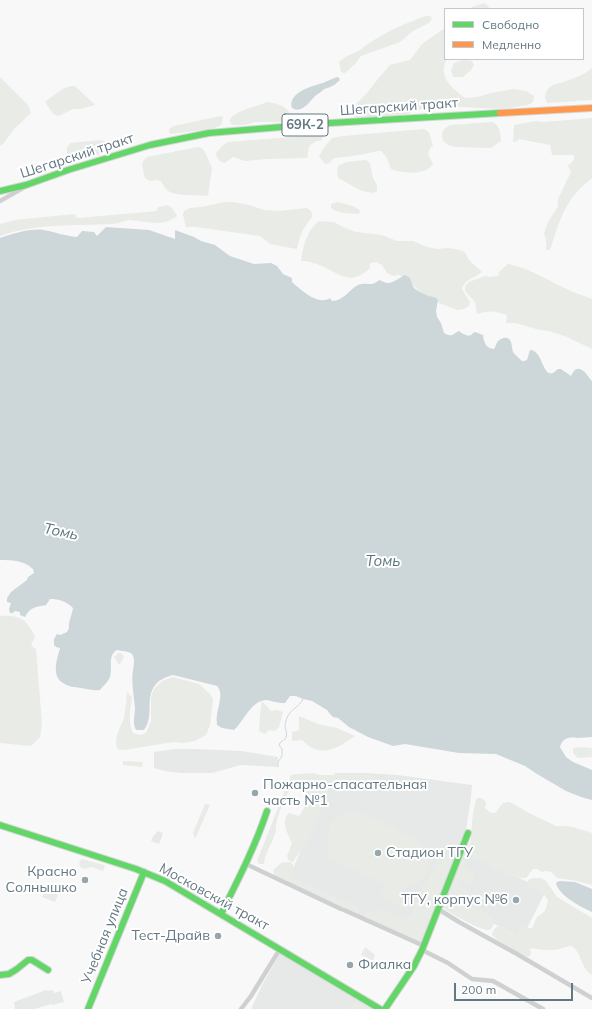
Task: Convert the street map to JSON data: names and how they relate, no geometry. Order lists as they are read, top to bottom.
{
  "streets": {
    "main road": [
      "Шегарский тракт",
      "69К-2",
      "Московский тракт",
      "Учебная улица"
    ]
  },
  "crossings": [
    ["Московский тракт", "Учебная улица"]
  ],
  "water": ["Томь"],
  "places": [
    "Пожарно-спасательная часть №1",
    "Стадион ТГУ",
    "Красно Солнышко",
    "ТГУ, корпус №6",
    "Тест-Драйв",
    "Фиалка"
  ],
  "legend": ["Свободно", "Медленно"],
  "scale_bar": "200 m"
}
